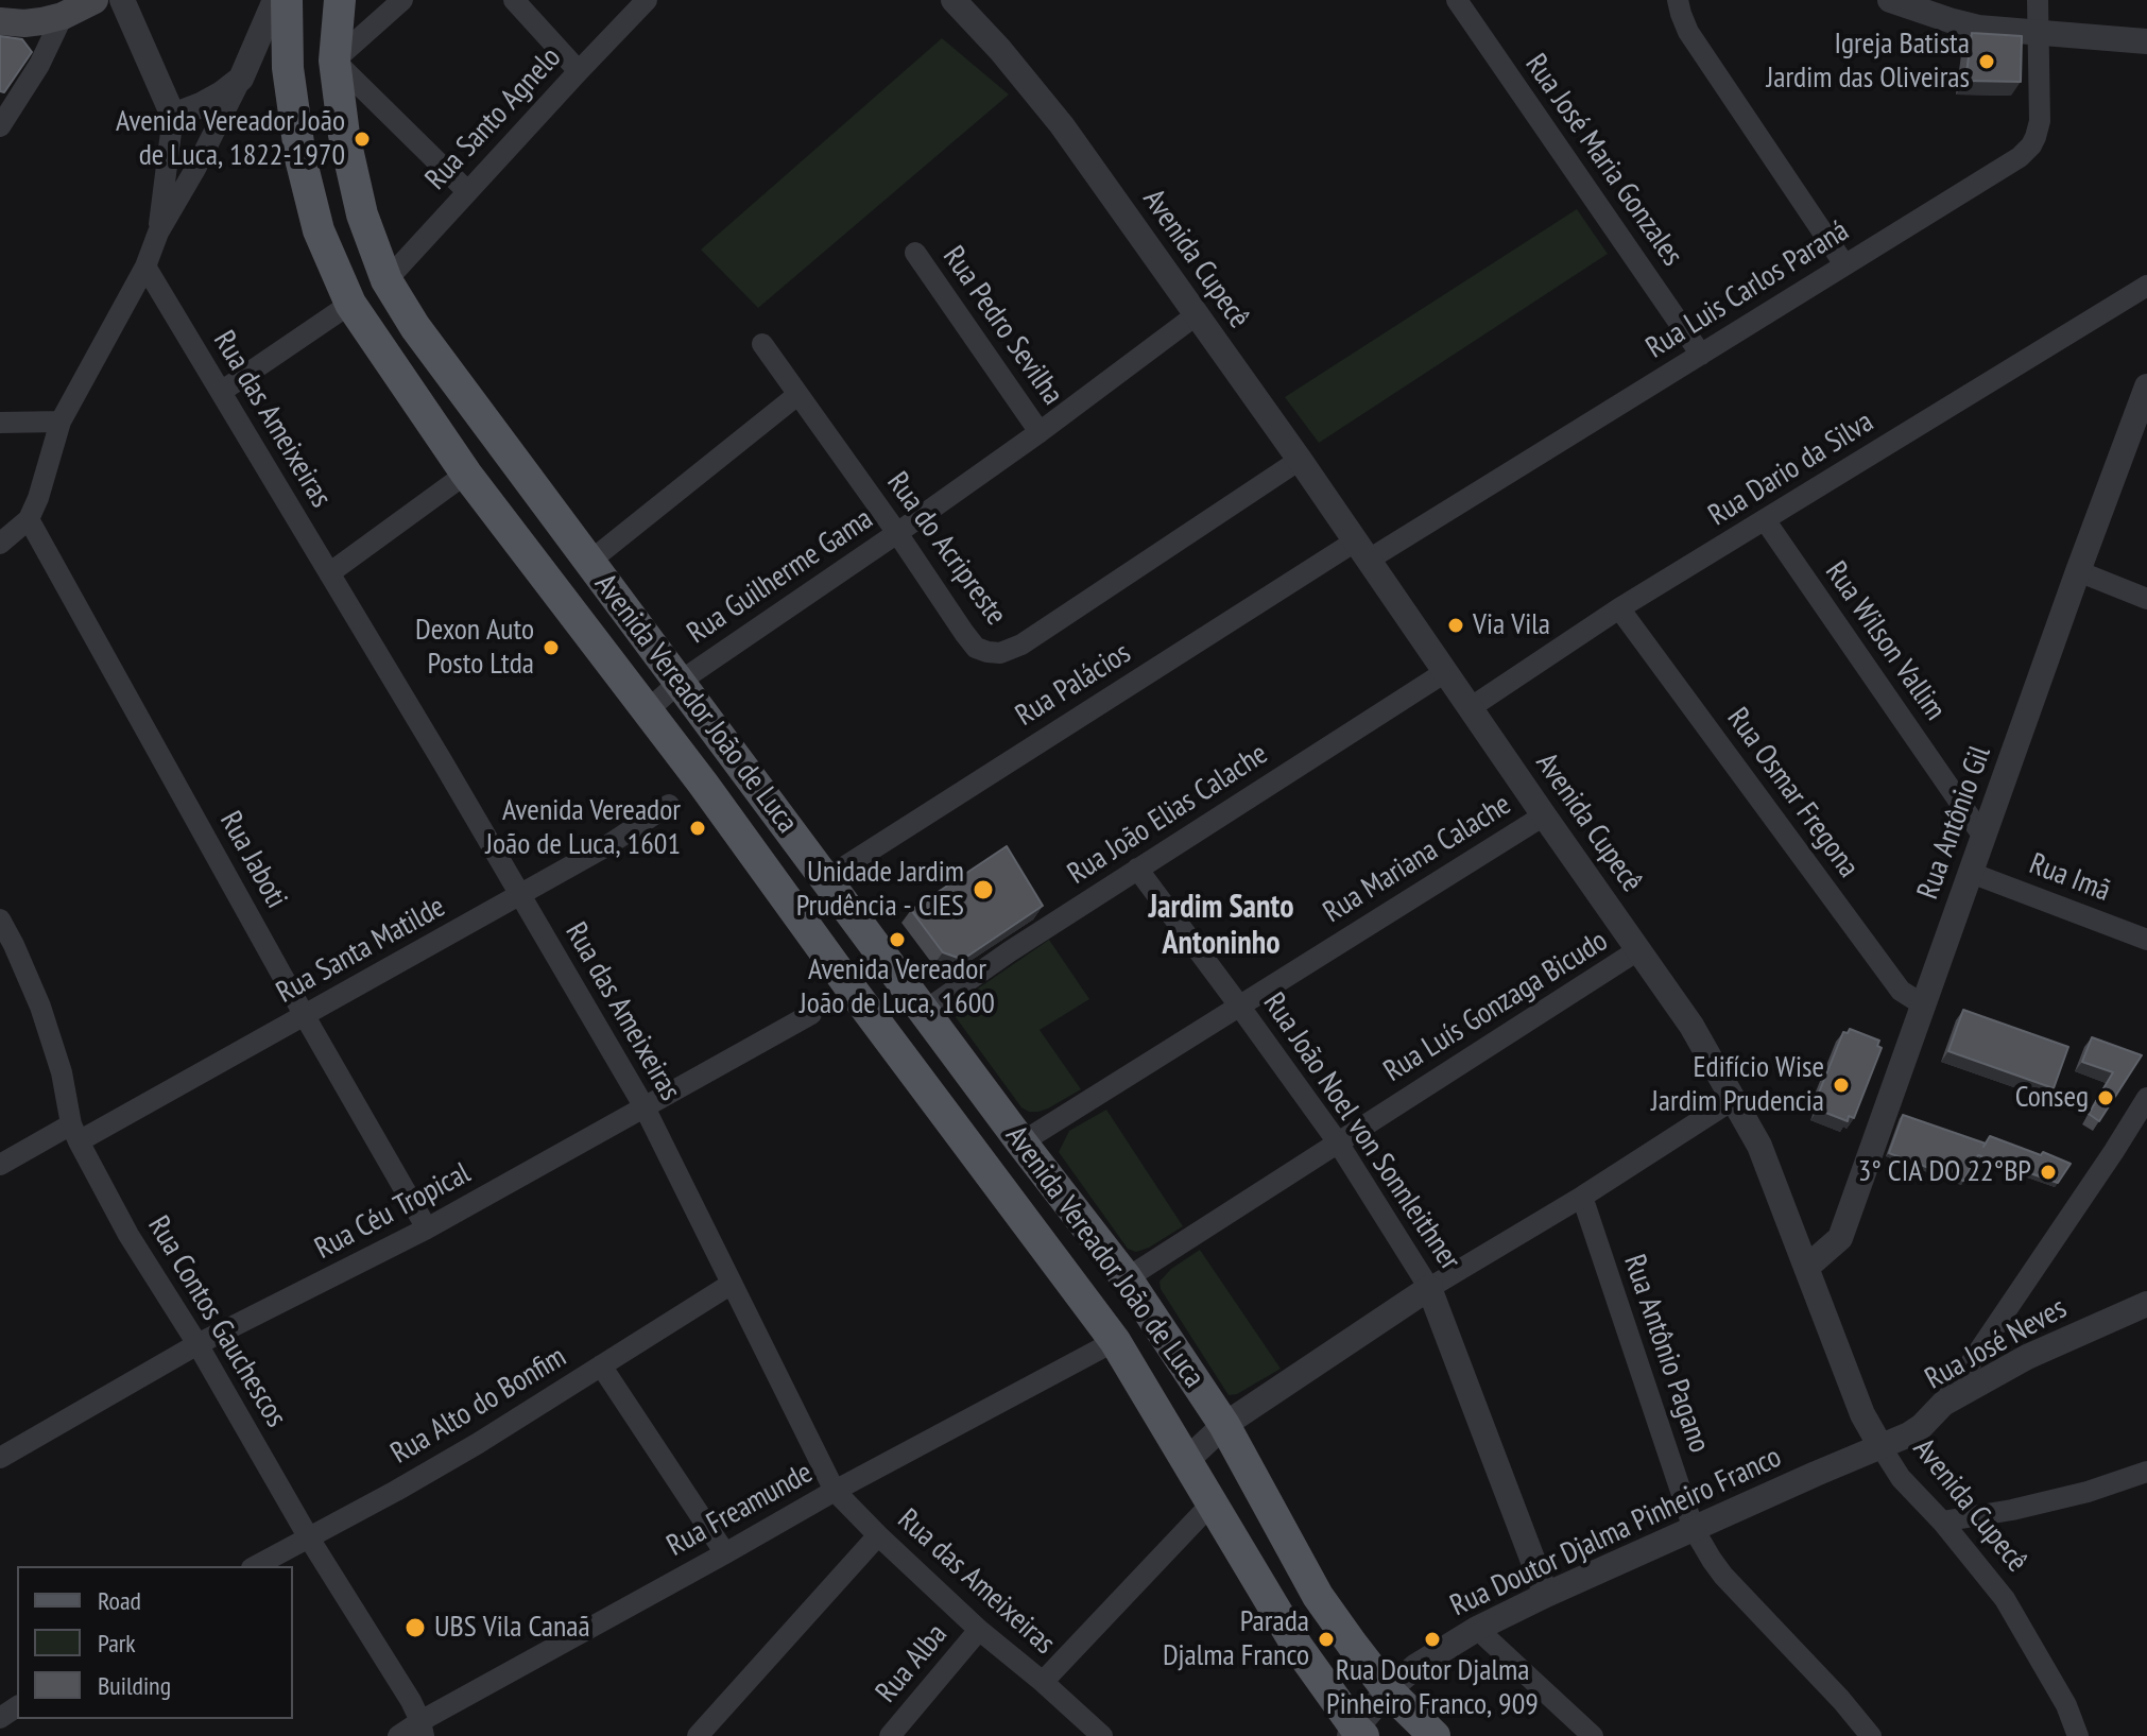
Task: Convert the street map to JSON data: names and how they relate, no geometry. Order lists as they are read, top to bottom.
{
  "streets": {
    "main road": ["Avenida Vereador João de Luca"],
    "street": [
      "Rua Santo Agnelo",
      "Rua José Maria Gonzales",
      "Avenida Cupecê",
      "Rua Luis Carlos Paraná",
      "Rua Pedro Sevilha",
      "Rua das Ameixeiras",
      "Rua Dario da Silva",
      "Rua do Acripreste",
      "Rua Guilherme Gama",
      "Rua Wilson Vallim",
      "Rua Palácios",
      "Rua Osmar Fregona",
      "Rua João Elias Calache",
      "Rua Antônio Gil",
      "Rua Mariana Calache",
      "Rua Jaboti",
      "Rua Imã",
      "Rua Santa Matilde",
      "Rua Luís Gonzaga Bicudo",
      "Rua João Noel von Sonnleithner",
      "Rua Céu Tropical",
      "Rua Contos Gauchescos",
      "Rua José Neves",
      "Rua Antônio Pagano",
      "Rua Alto do Bonfim",
      "Rua Freamunde",
      "Rua Doutor Djalma Pinheiro Franco",
      "Rua Alba"
    ]
  },
  "crossings": [
    ["Rua Santo Agnelo", "Avenida Vereador João de Luca"],
    ["Rua José Maria Gonzales", "Rua Luis Carlos Paraná"],
    ["Avenida Cupecê", "Rua Luis Carlos Paraná"],
    ["Avenida Cupecê", "Rua Dario da Silva"],
    ["Avenida Cupecê", "Rua do Acripreste"],
    ["Avenida Cupecê", "Rua Guilherme Gama"],
    ["Avenida Cupecê", "Rua Palácios"],
    ["Avenida Cupecê", "Rua João Elias Calache"],
    ["Avenida Cupecê", "Rua Antônio Gil"],
    ["Avenida Cupecê", "Rua Mariana Calache"],
    ["Avenida Cupecê", "Rua Luís Gonzaga Bicudo"],
    ["Avenida Cupecê", "Rua José Neves"],
    ["Avenida Cupecê", "Rua Doutor Djalma Pinheiro Franco"],
    ["Rua Luis Carlos Paraná", "Rua Palácios"],
    ["Rua Pedro Sevilha", "Rua Guilherme Gama"],
    ["Rua das Ameixeiras", "Rua Santa Matilde"],
    ["Rua das Ameixeiras", "Rua Céu Tropical"],
    ["Rua das Ameixeiras", "Rua Alto do Bonfim"],
    ["Rua das Ameixeiras", "Rua Freamunde"],
    ["Rua das Ameixeiras", "Rua Alba"],
    ["Rua Dario da Silva", "Rua Wilson Vallim"],
    ["Rua Dario da Silva", "Rua Osmar Fregona"],
    ["Rua do Acripreste", "Rua Guilherme Gama"],
    ["Rua Guilherme Gama", "Avenida Vereador João de Luca"],
    ["Rua Wilson Vallim", "Rua Antônio Gil"],
    ["Rua Palácios", "Avenida Vereador João de Luca"],
    ["Avenida Vereador João de Luca", "Rua João Elias Calache"],
    ["Avenida Vereador João de Luca", "Rua Mariana Calache"],
    ["Avenida Vereador João de Luca", "Rua Luís Gonzaga Bicudo"],
    ["Avenida Vereador João de Luca", "Rua Freamunde"],
    ["Avenida Vereador João de Luca", "Rua Doutor Djalma Pinheiro Franco"],
    ["Rua Osmar Fregona", "Rua Antônio Gil"],
    ["Rua João Elias Calache", "Rua João Noel von Sonnleithner"],
    ["Rua Antônio Gil", "Rua Imã"],
    ["Rua Mariana Calache", "Rua João Noel von Sonnleithner"],
    ["Rua Jaboti", "Rua Santa Matilde"],
    ["Rua Jaboti", "Rua Céu Tropical"],
    ["Rua Santa Matilde", "Rua Contos Gauchescos"],
    ["Rua Luís Gonzaga Bicudo", "Rua João Noel von Sonnleithner"],
    ["Rua João Noel von Sonnleithner", "Rua Doutor Djalma Pinheiro Franco"],
    ["Rua Céu Tropical", "Rua Contos Gauchescos"],
    ["Rua Contos Gauchescos", "Rua Alto do Bonfim"],
    ["Rua Contos Gauchescos", "Rua Freamunde"],
    ["Rua José Neves", "Rua Doutor Djalma Pinheiro Franco"],
    ["Rua Antônio Pagano", "Rua Doutor Djalma Pinheiro Franco"]
  ],
  "districts": ["Jardim Santo Antoninho"],
  "places": [
    "Igreja Batista Jardim das Oliveiras",
    "Avenida Vereador João de Luca, 1822-1970",
    "Via Vila",
    "Dexon Auto Posto Ltda",
    "Avenida Vereador João de Luca, 1601",
    "Unidade Jardim Prudência - CIES",
    "Avenida Vereador João de Luca, 1600",
    "Edifício Wise Jardim Prudencia",
    "Conseg",
    "3° CIA DO 22°BP",
    "UBS Vila Canaã",
    "Parada Djalma Franco",
    "Rua Doutor Djalma Pinheiro Franco, 909"
  ],
  "legend": ["Road", "Park", "Building"]
}
